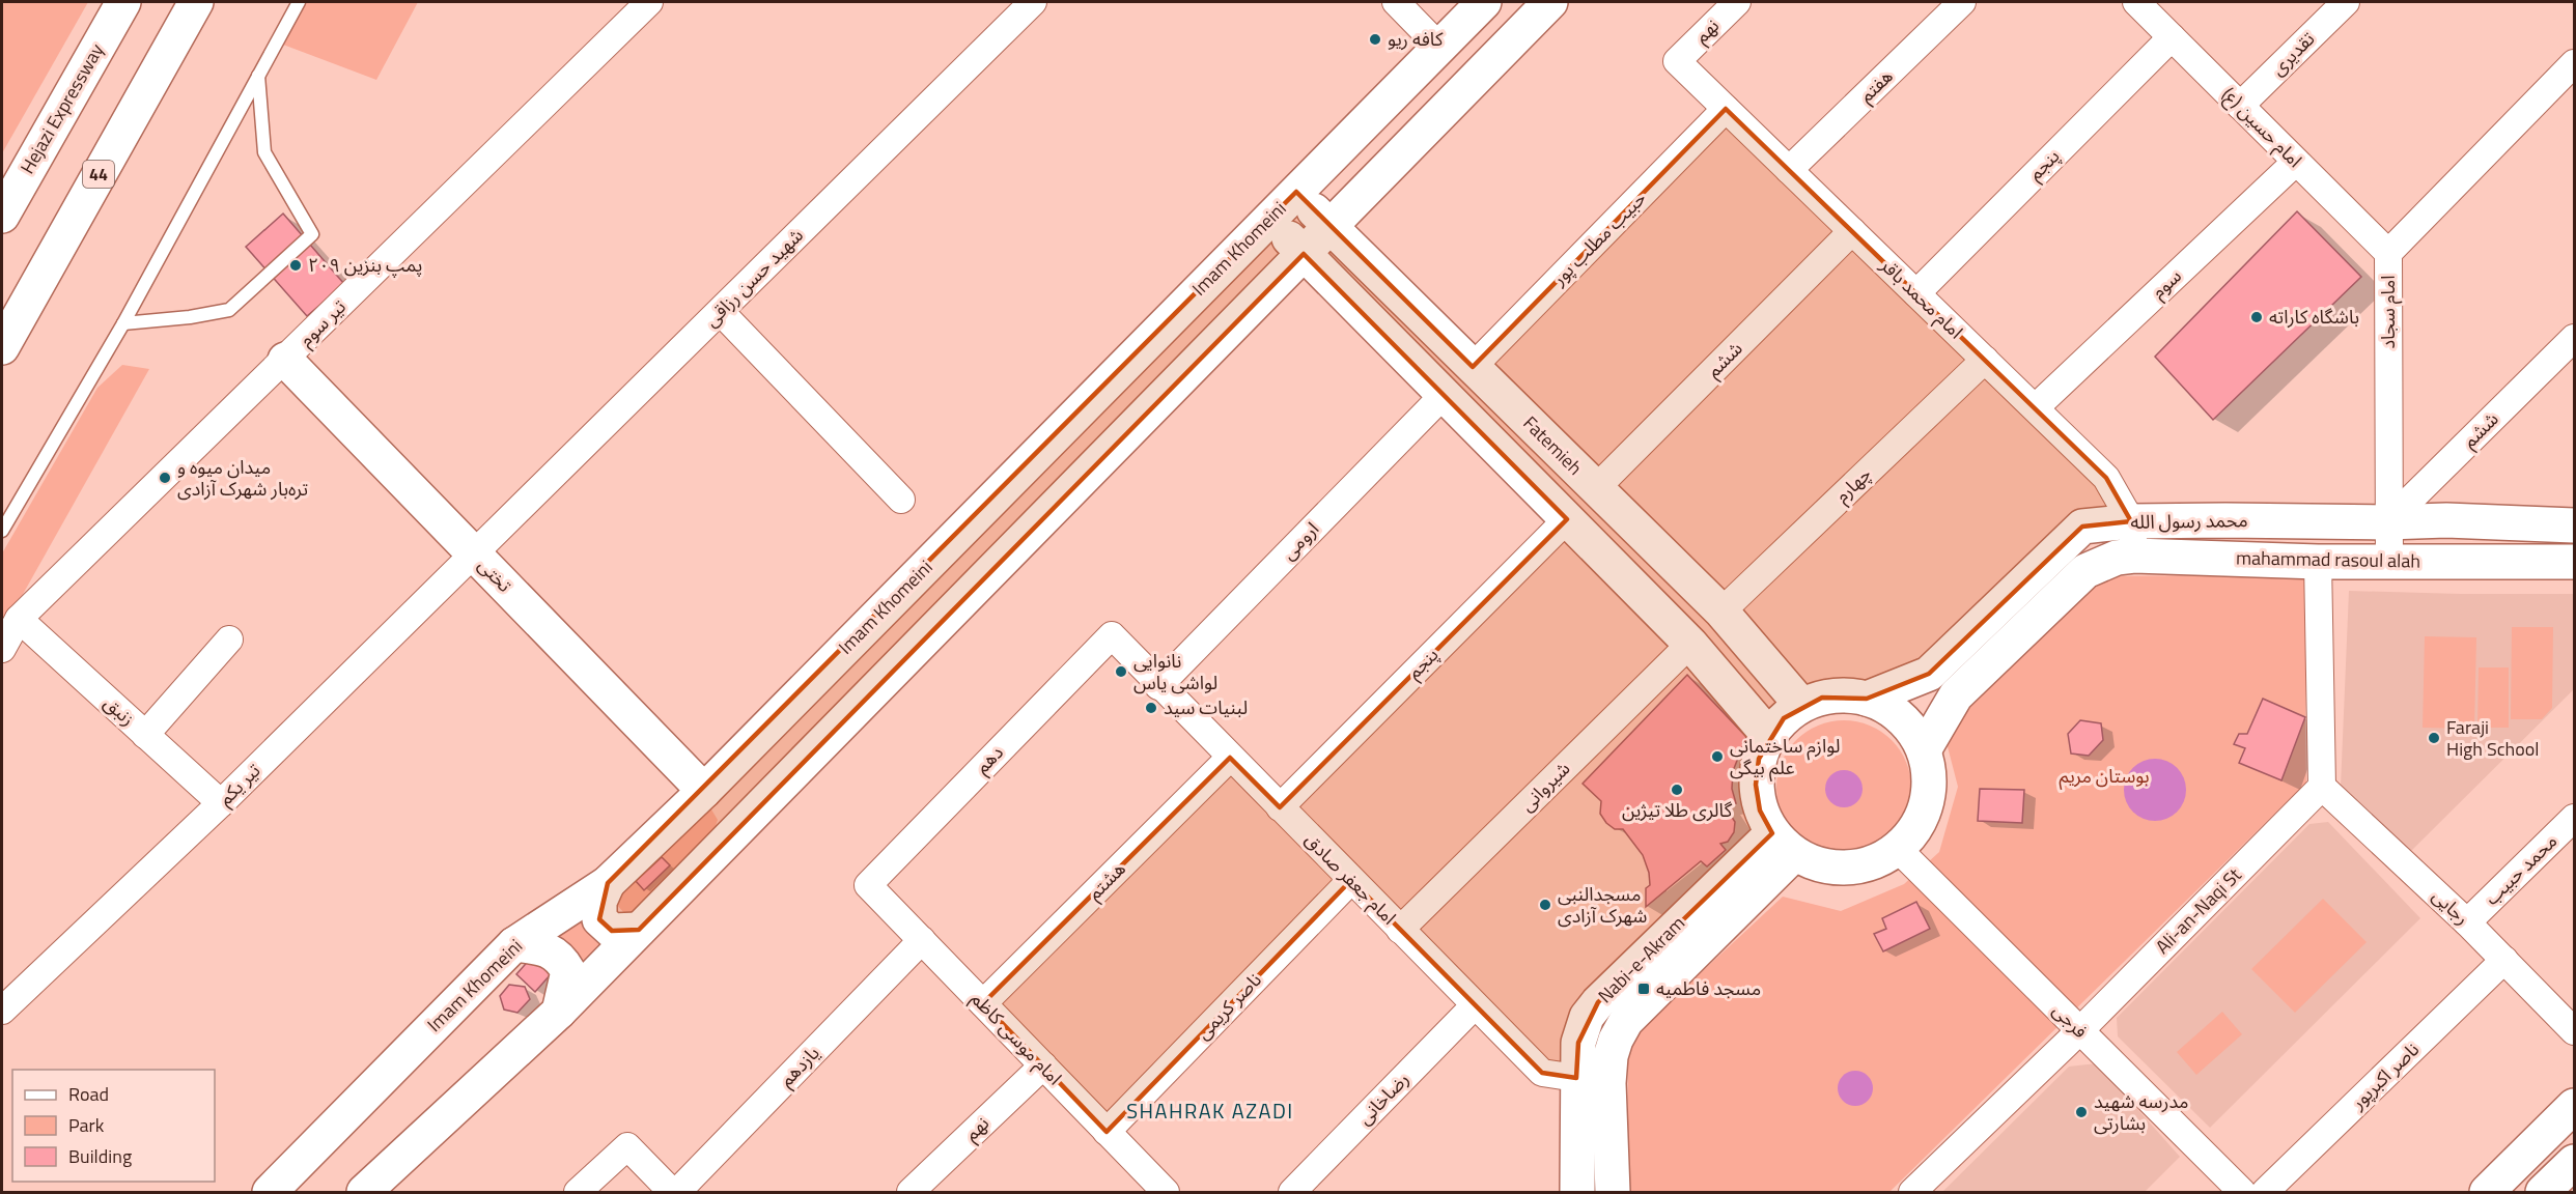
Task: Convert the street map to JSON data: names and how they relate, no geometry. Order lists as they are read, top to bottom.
{
  "streets": {
    "main road": [
      "Hejazi Expressway",
      "44",
      "Imam Khomeini",
      "Fatemieh",
      "محمد رسول الله",
      "mahammad rasoul alah",
      "تختی",
      "Nabi-e-Akram"
    ],
    "street": [
      "نهم",
      "تقدیری",
      "هفتم",
      "امام حسین (ع)",
      "پنجم",
      "حبیب مطلب پور",
      "شهید حسن رزاقی",
      "سوم",
      "امام محمد باقر",
      "امام سجاد",
      "تیر سوم",
      "ششم",
      "چهارم",
      "ارومی",
      "زنبق",
      "دهم",
      "تیر یکم",
      "شیروانی",
      "محمد حبیب",
      "امام جعفر صادق",
      "هشتم",
      "رجایی",
      "Ali-an-Naqi St",
      "ناصر کریمی",
      "فرجی",
      "امام موسی کاظم",
      "یازدهم",
      "ناصر اکبرپور",
      "رضاخانی"
    ]
  },
  "crossings": [
    ["نهم", "امام محمد باقر"],
    ["نهم", "امام موسی کاظم"],
    ["تقدیری", "امام حسین (ع)"],
    ["هفتم", "امام محمد باقر"],
    ["امام حسین (ع)", "پنجم"],
    ["امام حسین (ع)", "سوم"],
    ["امام حسین (ع)", "امام سجاد"],
    ["پنجم", "امام محمد باقر"],
    ["پنجم", "امام جعفر صادق"],
    ["حبیب مطلب پور", "امام محمد باقر"],
    ["حبیب مطلب پور", "Fatemieh"],
    ["Imam Khomeini", "Fatemieh"],
    ["Imam Khomeini", "تختی"],
    ["شهید حسن رزاقی", "تختی"],
    ["شهید حسن رزاقی", "تیر یکم"],
    ["سوم", "امام محمد باقر"],
    ["امام محمد باقر", "ششم"],
    ["امام محمد باقر", "چهارم"],
    ["امام محمد باقر", "محمد رسول الله"],
    ["امام محمد باقر", "mahammad rasoul alah"],
    ["امام سجاد", "ششم"],
    ["امام سجاد", "محمد رسول الله"],
    ["امام سجاد", "mahammad rasoul alah"],
    ["تیر سوم", "تختی"],
    ["تیر سوم", "زنبق"],
    ["ششم", "Fatemieh"],
    ["ششم", "محمد رسول الله"],
    ["Fatemieh", "چهارم"],
    ["Fatemieh", "محمد رسول الله"],
    ["Fatemieh", "Nabi-e-Akram"],
    ["Fatemieh", "فرجی"],
    ["محمد رسول الله", "mahammad rasoul alah"],
    ["محمد رسول الله", "Nabi-e-Akram"],
    ["محمد رسول الله", "فرجی"],
    ["ارومی", "امام جعفر صادق"],
    ["تختی", "تیر یکم"],
    ["زنبق", "تیر یکم"],
    ["دهم", "امام جعفر صادق"],
    ["دهم", "امام موسی کاظم"],
    ["شیروانی", "امام جعفر صادق"],
    ["محمد حبیب", "رجایی"],
    ["امام جعفر صادق", "هشتم"],
    ["امام جعفر صادق", "Nabi-e-Akram"],
    ["امام جعفر صادق", "ناصر کریمی"],
    ["امام جعفر صادق", "رضاخانی"],
    ["هشتم", "امام موسی کاظم"],
    ["رجایی", "Ali-an-Naqi St"],
    ["رجایی", "ناصر اکبرپور"],
    ["Ali-an-Naqi St", "فرجی"],
    ["Nabi-e-Akram", "فرجی"],
    ["ناصر کریمی", "امام موسی کاظم"],
    ["امام موسی کاظم", "یازدهم"]
  ],
  "districts": ["SHAHRAK AZADI"],
  "parks": ["بوستان مریم"],
  "places": {
    "other": [
      "کافه ریو",
      "پمپ بنزین ۲۰۹",
      "باشگاه کاراته",
      "میدان میوه و تره‌بار شهرک آزادی",
      "نانوایی لواشی یاس",
      "لبنیات سید",
      "Faraji High School",
      "لوازم ساختمانی علم بیگی",
      "گالری طلا تیژین",
      "مسجدالنبی شهرک آزادی",
      "مدرسه شهید بشارتی"
    ],
    "transit": ["مسجد فاطمیه"]
  },
  "legend": ["Road", "Park", "Building"]
}
